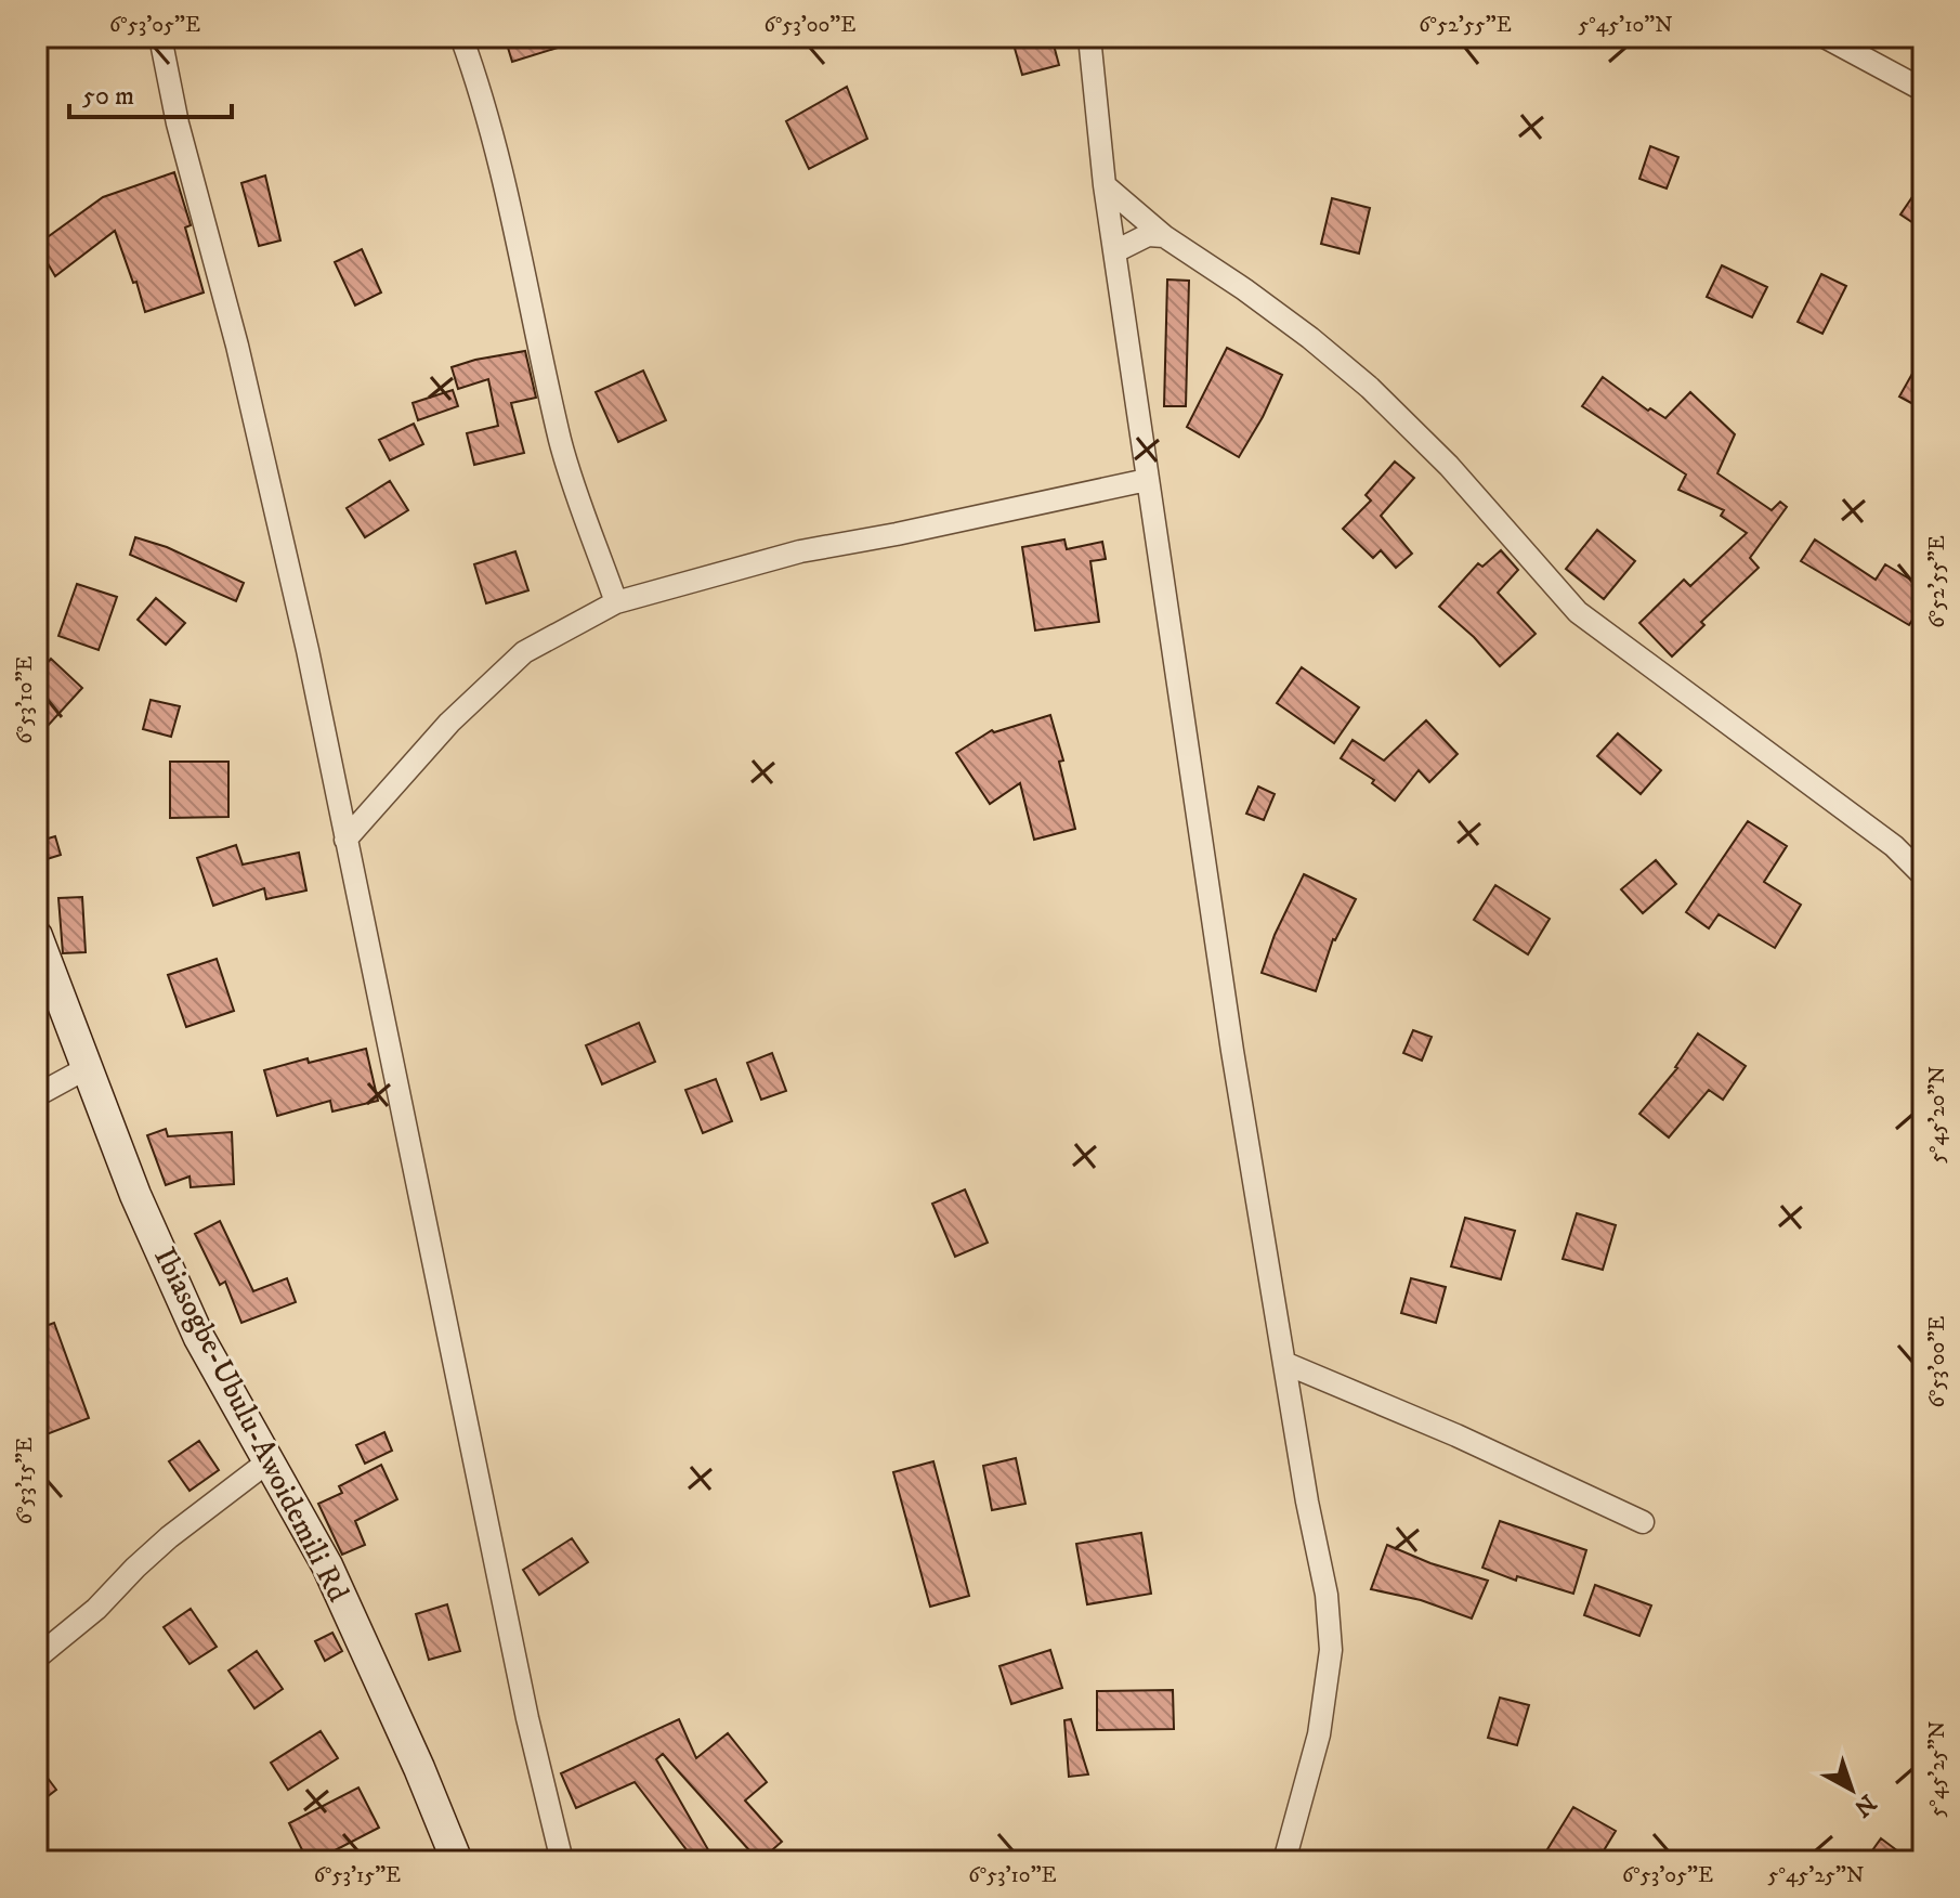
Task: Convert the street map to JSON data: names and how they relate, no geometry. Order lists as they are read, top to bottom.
{
  "streets": {
    "street": ["Ibiasogbe-Ubulu-Awoidemili Rd"]
  },
  "scale_bar": "50 m",
  "north": "bottom right",
  "coordinates": [
    "6°53'05\"E",
    "6°53'00\"E",
    "6°52'55\"E",
    "5°45'10\"N",
    "6°53'10\"E",
    "5°45'20\"N",
    "6°53'15\"E",
    "5°45'25\"N"
  ]
}
